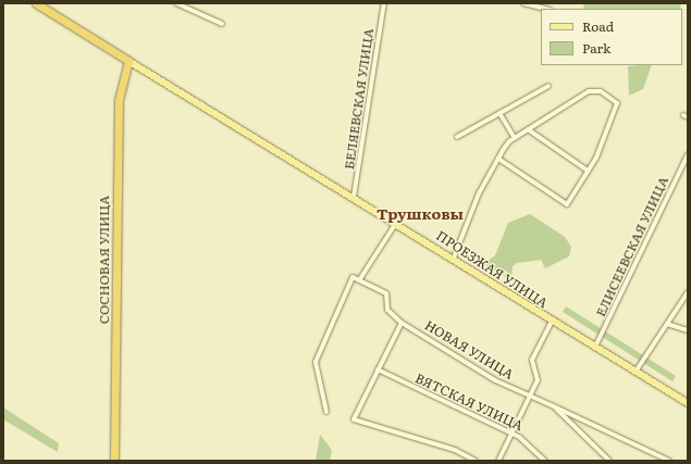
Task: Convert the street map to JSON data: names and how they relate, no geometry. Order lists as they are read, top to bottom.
{
  "streets": {
    "highway": ["СОСНОВАЯ УЛИЦА"],
    "main road": ["ПРОЕЗЖАЯ УЛИЦА"],
    "street": [
      "БЕЛЯЕВСКАЯ УЛИЦА",
      "ЕЛИСЕЕВСКАЯ УЛИЦА",
      "НОВАЯ УЛИЦА",
      "ВЯТСКАЯ УЛИЦА"
    ]
  },
  "crossings": [
    ["БЕЛЯЕВСКАЯ УЛИЦА", "ПРОЕЗЖАЯ УЛИЦА"],
    ["ЕЛИСЕЕВСКАЯ УЛИЦА", "ПРОЕЗЖАЯ УЛИЦА"],
    ["СОСНОВАЯ УЛИЦА", "ПРОЕЗЖАЯ УЛИЦА"]
  ],
  "districts": ["Трушковы"],
  "legend": ["Road", "Park"]
}
